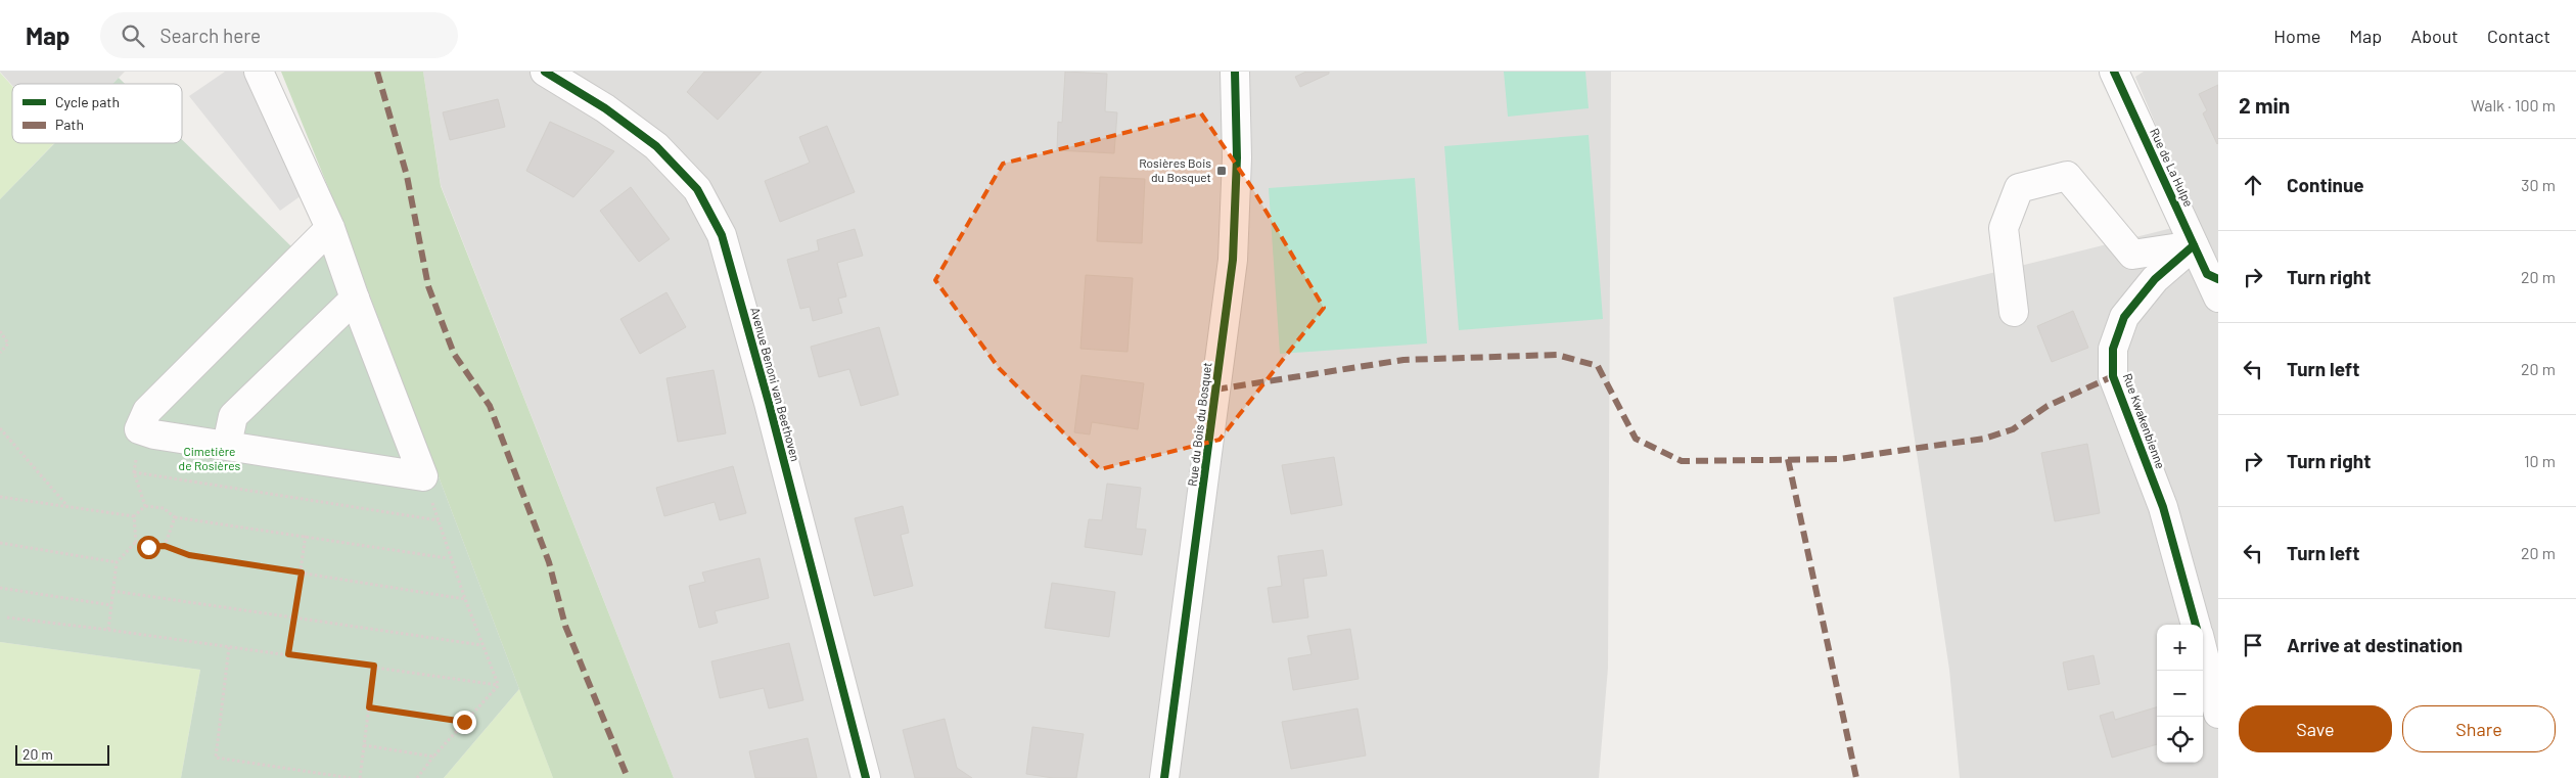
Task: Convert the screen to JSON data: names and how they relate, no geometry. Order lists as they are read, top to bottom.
{
  "streets": {
    "street": [
      "Rue de La Hulpe",
      "Avenue Benoni van Beethoven",
      "Rue Kwakenbienne",
      "Rue du Bois du Bosquet"
    ]
  },
  "crossings": [
    ["Rue de La Hulpe", "Rue Kwakenbienne"]
  ],
  "parks": ["Cimetière de Rosières"],
  "places": {
    "transit": ["Rosières Bois du Bosquet"]
  },
  "legend": ["Cycle path", "Path"],
  "scale_bar": "20 m",
  "page": {
    "header": "Map",
    "search": "Search here",
    "nav": [
      "Home",
      "Map",
      "About",
      "Contact"
    ],
    "heading": ["2 min", "Walk · 100 m"],
    "list": [
      ["Continue", "30 m"],
      ["Turn right", "20 m"],
      ["Turn left", "20 m"],
      ["Turn right", "10 m"],
      ["Turn left", "20 m"],
      "Arrive at destination"
    ],
    "map_buttons": ["+", "−"],
    "buttons": ["Save", "Share"],
    "scale": "20 m"
  }
}
